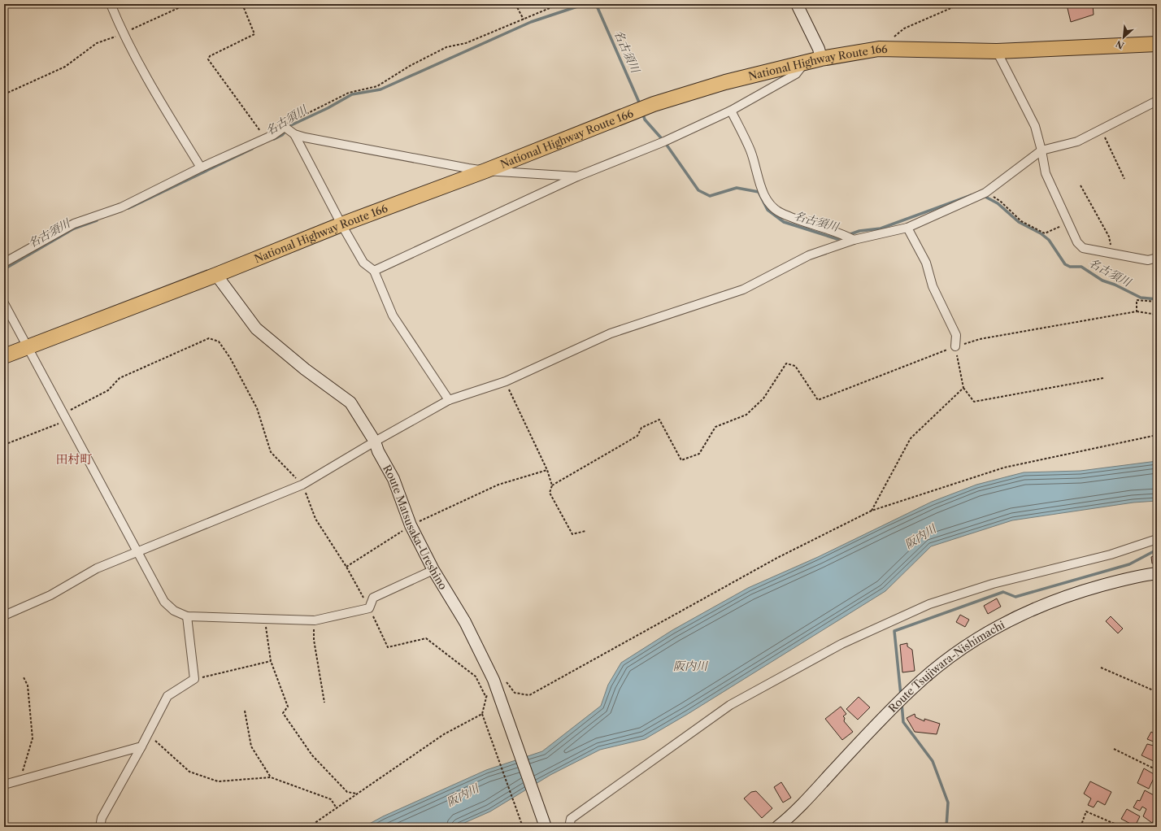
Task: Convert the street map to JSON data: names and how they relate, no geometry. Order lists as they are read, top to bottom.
{
  "streets": {
    "highway": ["National Highway Route 166"],
    "main road": ["Route Matsusaka-Ureshino", "Route Tsujiwara-Nishimachi"]
  },
  "crossings": [
    ["National Highway Route 166", "Route Matsusaka-Ureshino"]
  ],
  "districts": ["田村町"],
  "water": ["名古須川", "阪内川"],
  "north": "bottom left"
}
